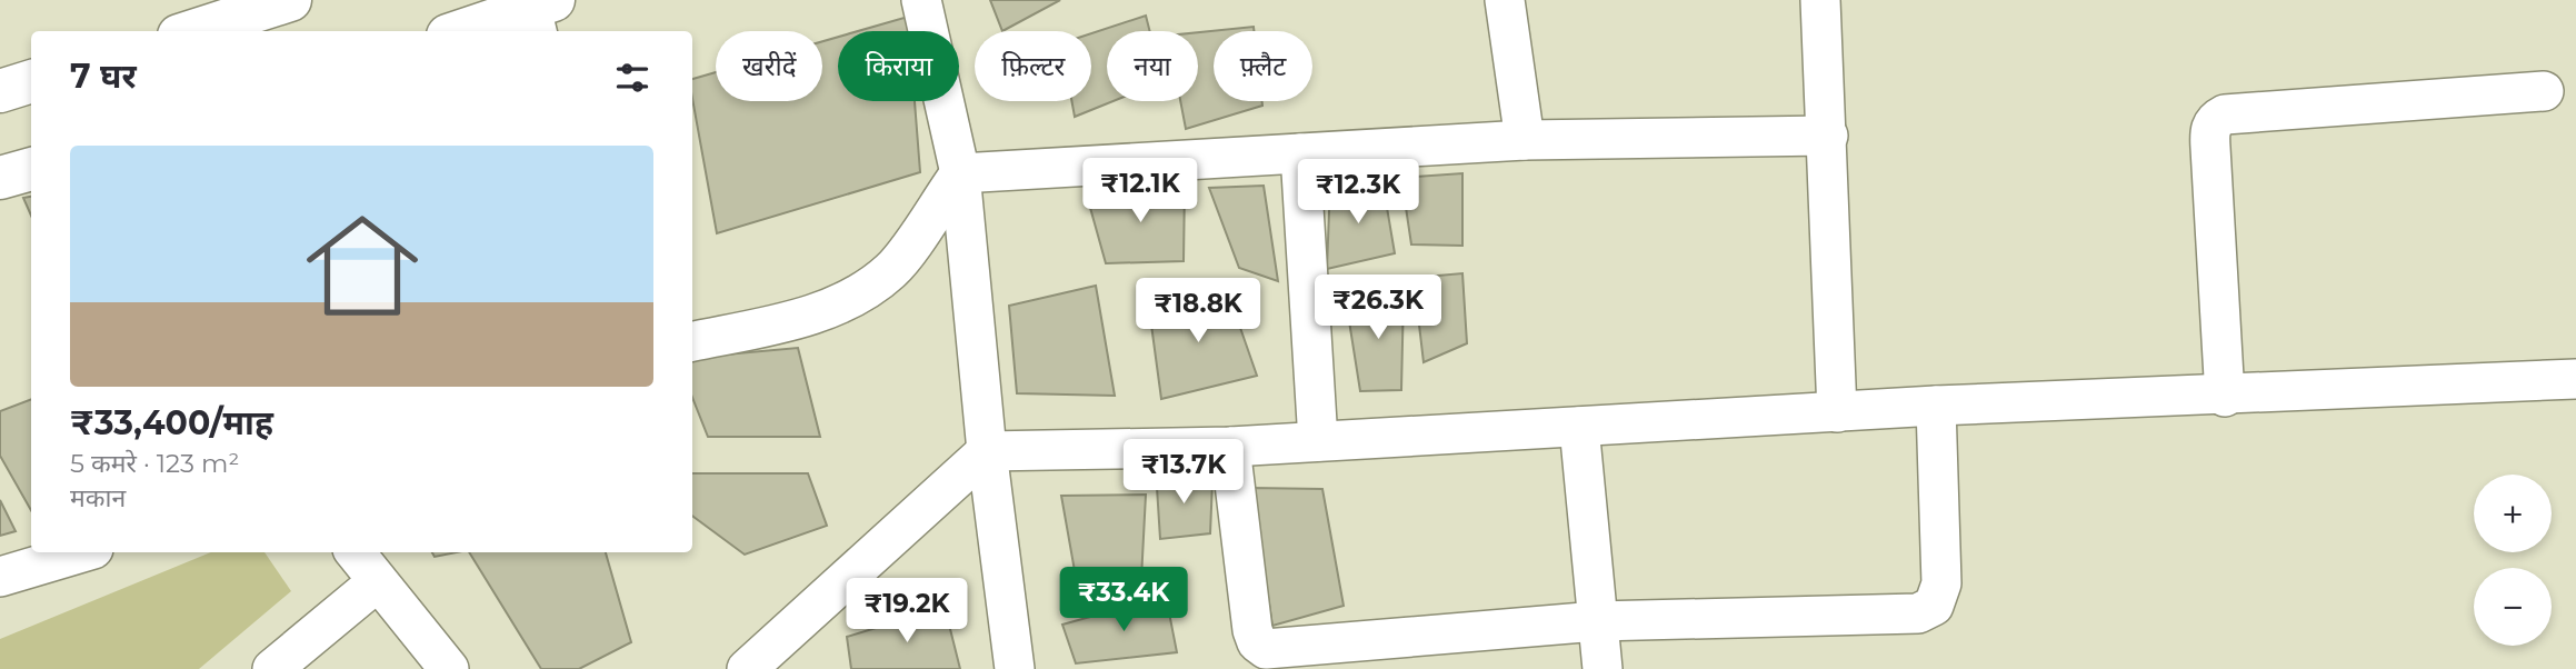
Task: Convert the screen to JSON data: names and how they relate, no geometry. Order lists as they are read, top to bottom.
{
  "page": {
    "chip": [
      "खरीदें",
      "किराया",
      "फ़िल्टर",
      "नया",
      "फ़्लैट"
    ],
    "heading": "7 घर",
    "list": [
      {
        "name": "₹33,400/माह",
        "note": "5 कमरे · 123 m² · मकान"
      }
    ],
    "price": [
      "₹12.1K",
      "₹12.3K",
      "₹26.3K",
      "₹18.8K",
      "₹13.7K",
      "₹33.4K",
      "₹19.2K"
    ],
    "map_buttons": ["+", "−"]
  }
}
